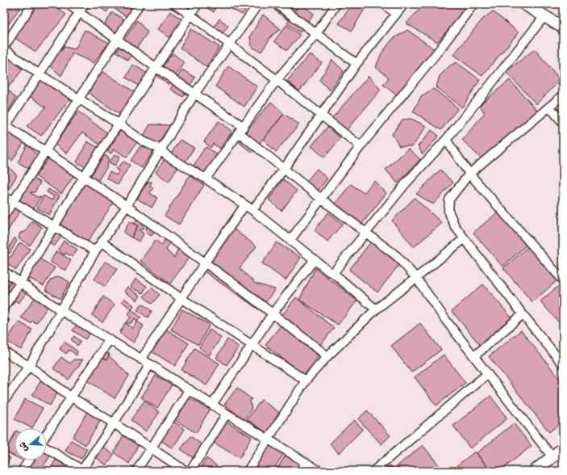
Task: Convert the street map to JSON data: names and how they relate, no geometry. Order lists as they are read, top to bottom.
{
  "north": "left"
}
